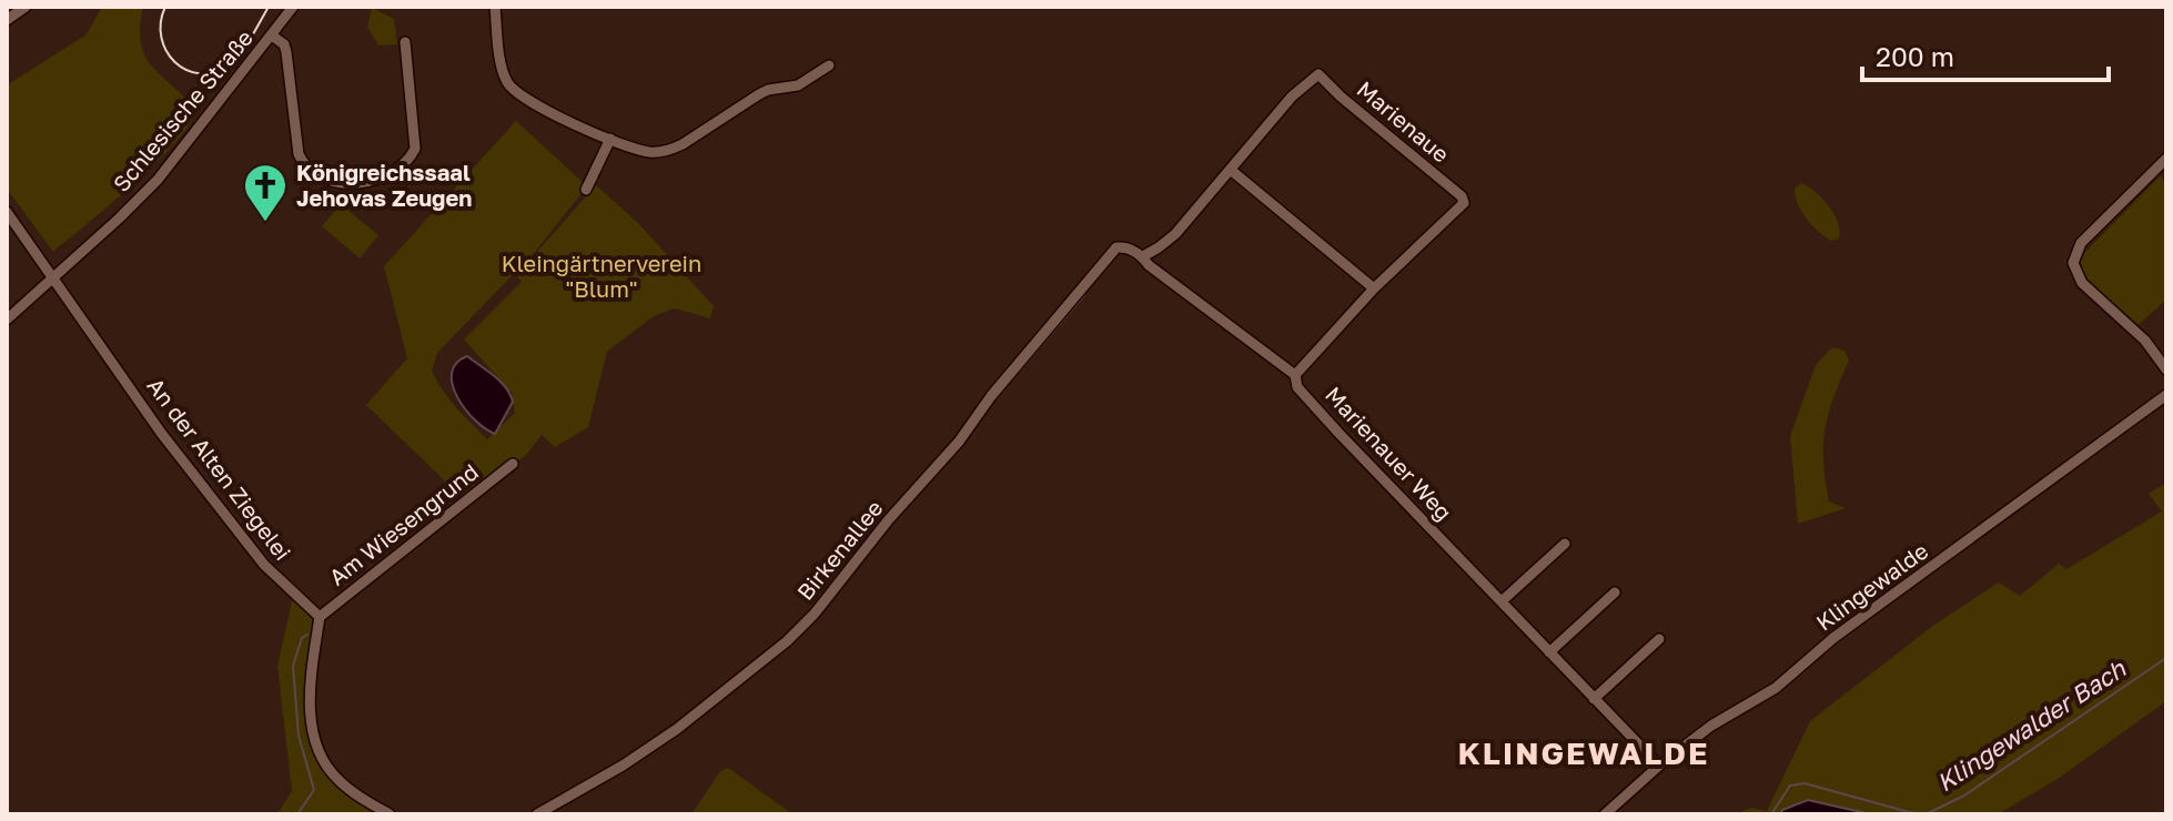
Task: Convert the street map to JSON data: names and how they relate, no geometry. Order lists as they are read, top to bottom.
{
  "streets": {
    "street": [
      "Schlesische Straße",
      "Marienaue",
      "Marienauer Weg",
      "An der Alten Ziegelei",
      "Am Wiesengrund",
      "Birkenallee",
      "Klingewalde"
    ]
  },
  "crossings": [
    ["Schlesische Straße", "An der Alten Ziegelei"],
    ["Marienaue", "Marienauer Weg"],
    ["Marienauer Weg", "Birkenallee"],
    ["Marienauer Weg", "Klingewalde"],
    ["An der Alten Ziegelei", "Am Wiesengrund"]
  ],
  "districts": ["KLINGEWALDE"],
  "water": ["Klingewalder Bach"],
  "parks": ["Kleingärtnerverein \"Blum\""],
  "places": {
    "church": ["Königreichssaal Jehovas Zeugen"]
  },
  "scale_bar": "200 m"
}
